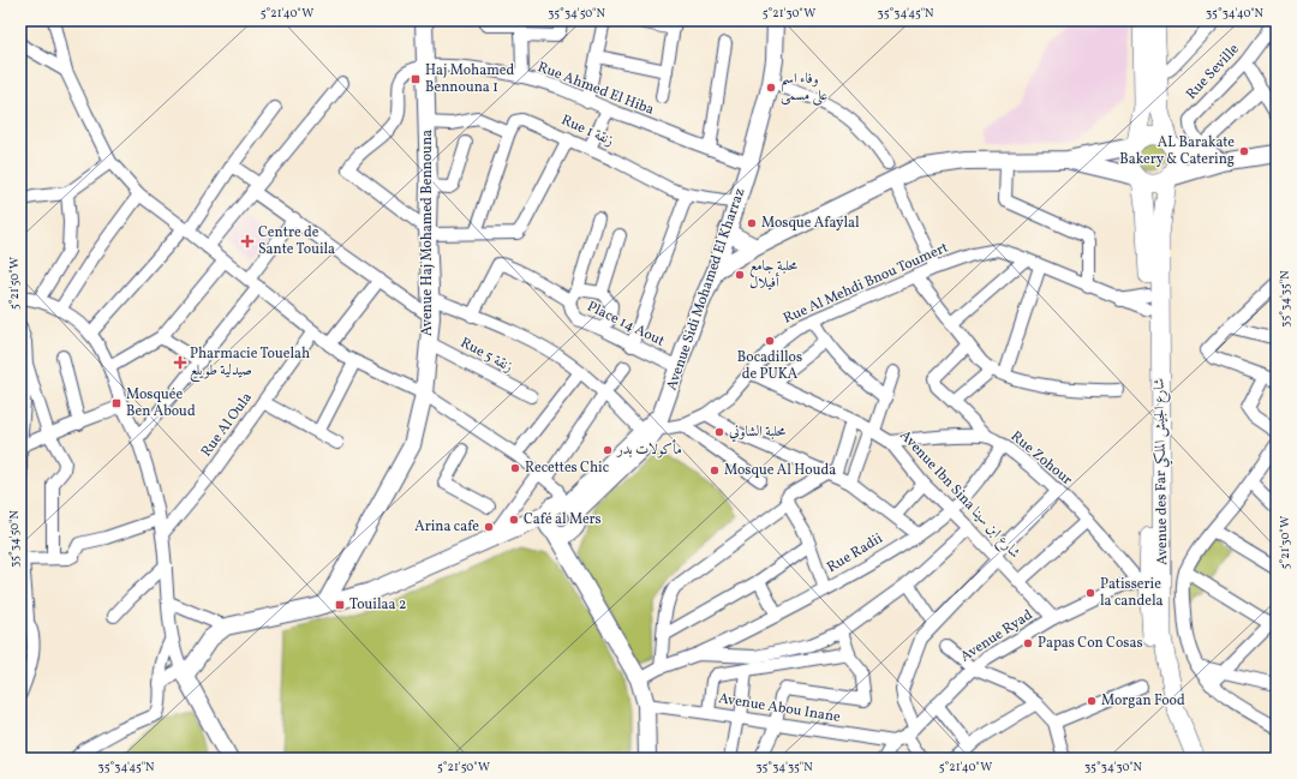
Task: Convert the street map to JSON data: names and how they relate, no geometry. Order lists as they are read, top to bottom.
{
  "streets": {
    "main road": ["Avenue des Far شارع الجيش الملكي"],
    "street": [
      "Rue Seville",
      "Rue Ahmed El Hiba",
      "Rue 1 زنقة",
      "Avenue Haj Mohamed Bennouna",
      "Rue Al Mehdi Bnou Toumert",
      "Avenue Sidi Mohamed El Kharraz",
      "Place 14 Aout",
      "Rue 5 زنقة",
      "Rue Al Oula",
      "Rue Zohour",
      "Avenue Ibn Sina شارع ابن سينا",
      "Rue Radii",
      "Avenue Ryad",
      "Avenue Abou Inane"
    ]
  },
  "crossings": [
    ["Rue Ahmed El Hiba", "Avenue Haj Mohamed Bennouna"],
    ["Rue Ahmed El Hiba", "Avenue Sidi Mohamed El Kharraz"],
    ["Rue 1 زنقة", "Avenue Sidi Mohamed El Kharraz"],
    ["Avenue Haj Mohamed Bennouna", "Rue 5 زنقة"],
    ["Rue Al Mehdi Bnou Toumert", "Avenue Sidi Mohamed El Kharraz"],
    ["Rue Al Mehdi Bnou Toumert", "Avenue des Far شارع الجيش الملكي"],
    ["Rue Al Mehdi Bnou Toumert", "Avenue Ibn Sina شارع ابن سينا"],
    ["Avenue Sidi Mohamed El Kharraz", "Place 14 Aout"],
    ["Rue Zohour", "Avenue des Far شارع الجيش الملكي"],
    ["Rue Zohour", "Avenue Ibn Sina شارع ابن سينا"],
    ["Rue Zohour", "Rue Radii"],
    ["Rue Zohour", "Avenue Ryad"],
    ["Avenue des Far شارع الجيش الملكي", "Avenue Ryad"],
    ["Avenue Ibn Sina شارع ابن سينا", "Rue Radii"],
    ["Avenue Ibn Sina شارع ابن سينا", "Avenue Ryad"]
  ],
  "places": {
    "transit": ["Haj Mohamed Bennouna 1", "Mosquée Ben Aboud", "Touilaa 2"],
    "other": [
      "وفاء اسم على مسمى",
      "AL Barakate Bakery & Catering",
      "Mosque Afaylal",
      "محلبة جامع أفيلال",
      "Bocadillos de PUKA",
      "محلبة الشاوني",
      "مأكولات بدر",
      "Recettes Chic",
      "Mosque Al Houda",
      "Café al Mers",
      "Arina cafe",
      "Patisserie la candela",
      "Papas Con Cosas",
      "Morgan Food"
    ],
    "health": ["Centre de Sante Touila", "Pharmacie Touelah صيدلية طويلع"]
  },
  "coordinates": [
    "5°21'40\"W",
    "35°34'50\"N",
    "5°21'30\"W",
    "35°34'45\"N",
    "35°34'40\"N",
    "5°21'50\"W",
    "35°34'35\"N",
    "35°34'30\"N"
  ]
}
